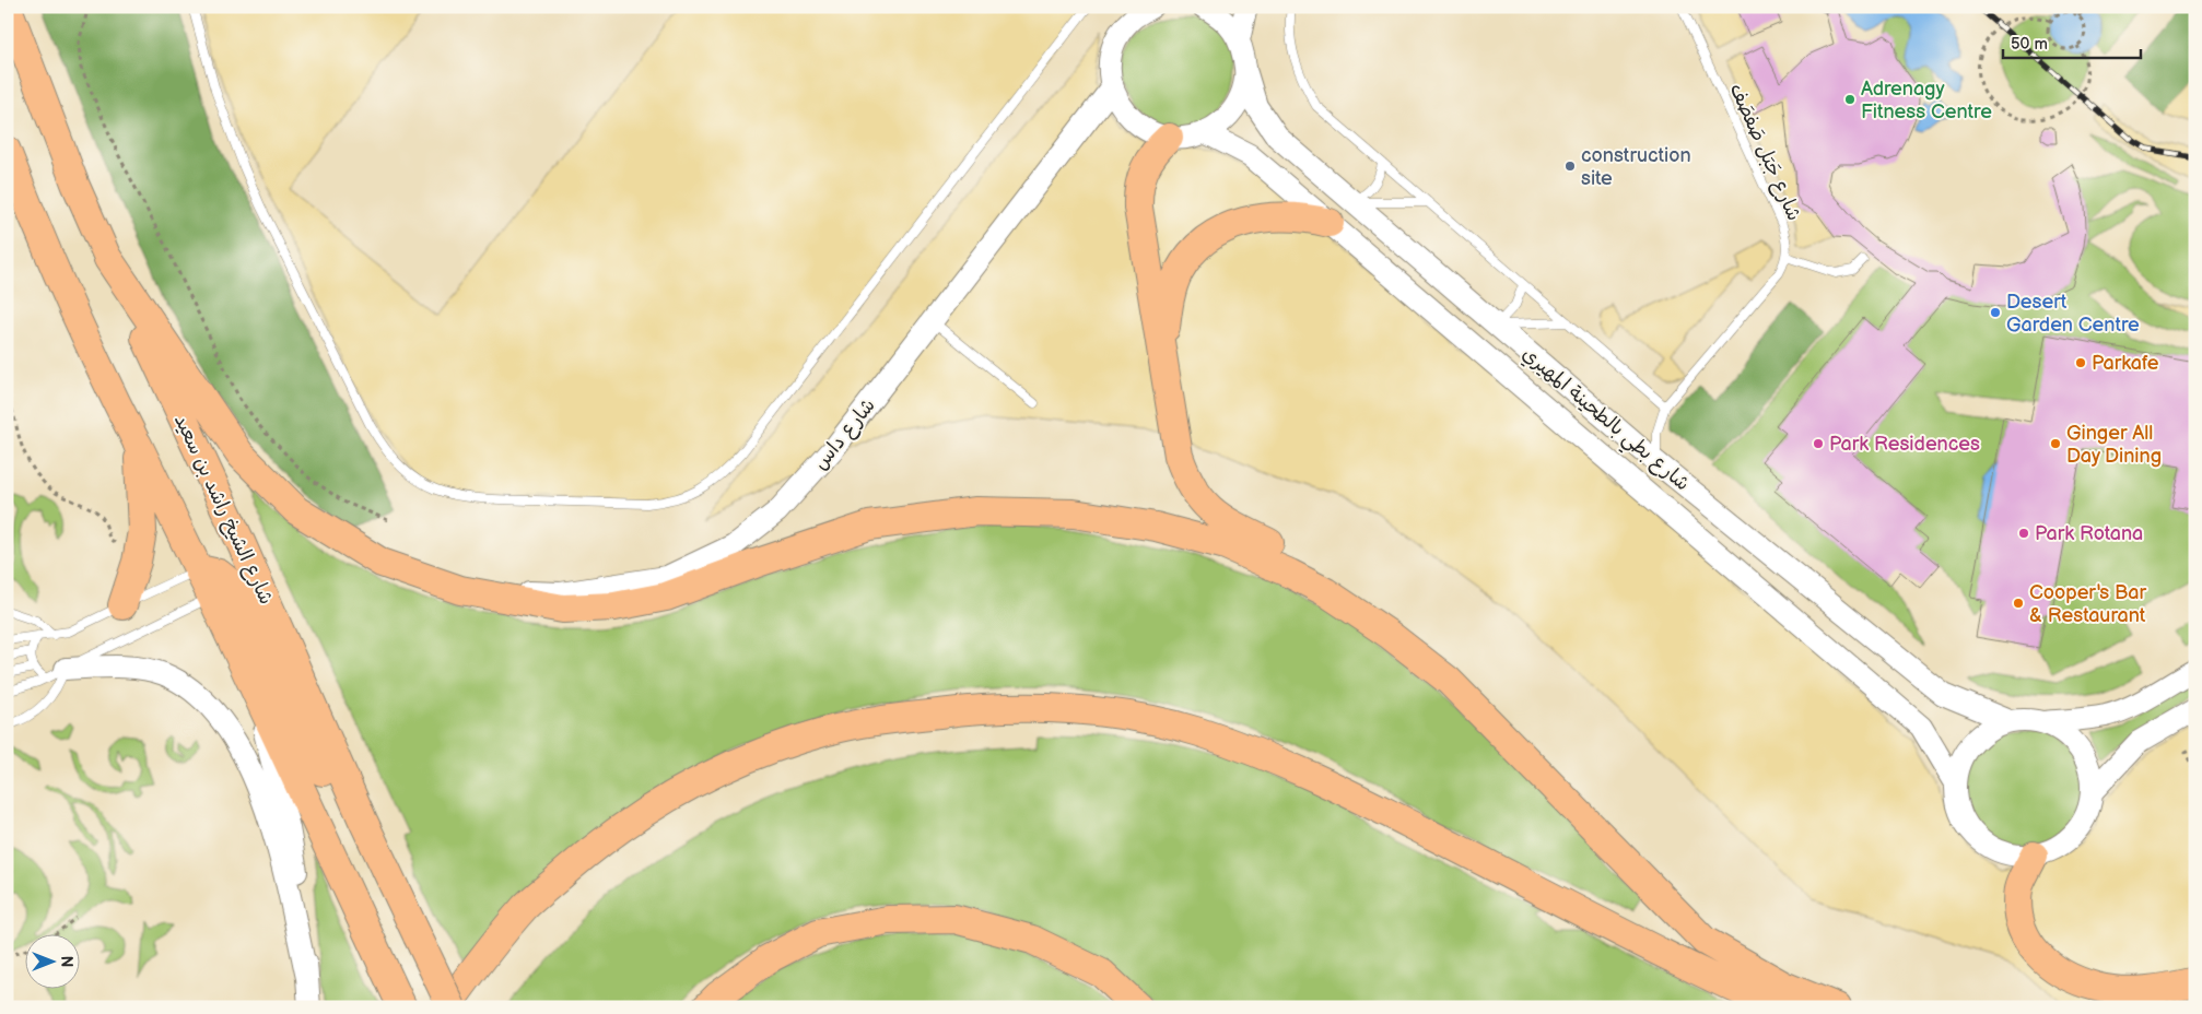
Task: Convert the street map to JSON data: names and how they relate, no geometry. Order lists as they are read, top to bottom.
{
  "streets": {
    "highway": ["شارع الشيخ راشد بن سعيد"],
    "street": ["شارع بطي بالطحينة المهيري", "شارع داس"],
    "lane": ["شارع جَبَل صَفصَف"]
  },
  "places": [
    "Adrenagy Fitness Centre",
    "construction site",
    "Desert Garden Centre",
    "Parkafe",
    "Park Residences",
    "Ginger All Day Dining",
    "Park Rotana",
    "Cooper's Bar & Restaurant"
  ],
  "scale_bar": "50 m",
  "north": "right"
}
